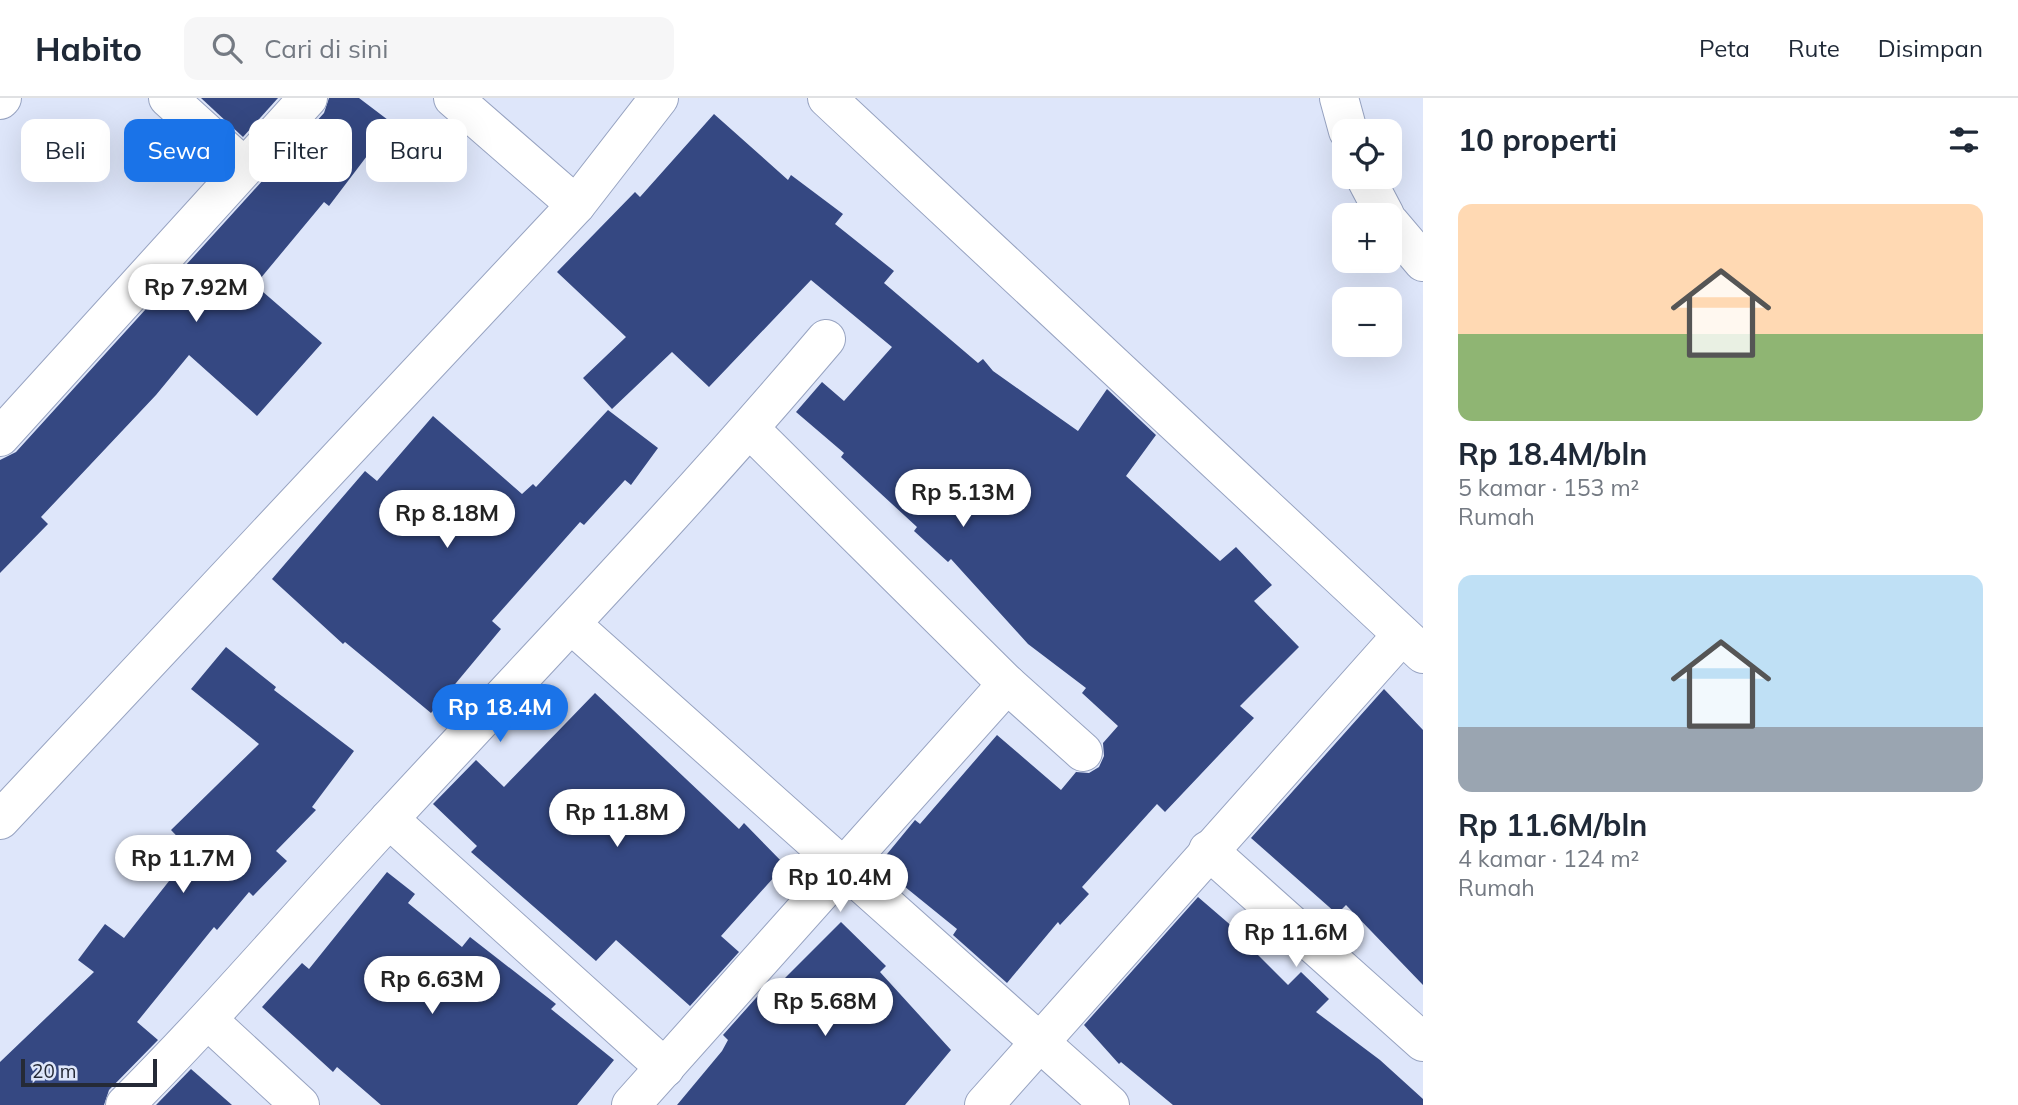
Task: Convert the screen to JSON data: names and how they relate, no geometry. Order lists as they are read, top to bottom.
{
  "scale_bar": "20 m",
  "page": {
    "header": "Habito",
    "search": "Cari di sini",
    "nav": ["Peta", "Rute", "Disimpan"],
    "heading": "10 properti",
    "map_buttons": ["+", "−"],
    "chip": [
      "Beli",
      "Sewa",
      "Filter",
      "Baru"
    ],
    "list": [
      {
        "name": "Rp 18.4M/bln",
        "note": "5 kamar · 153 m² · Rumah"
      },
      {
        "name": "Rp 11.6M/bln",
        "note": "4 kamar · 124 m² · Rumah"
      }
    ],
    "price": [
      "Rp 7.92M",
      "Rp 5.13M",
      "Rp 8.18M",
      "Rp 18.4M",
      "Rp 11.8M",
      "Rp 11.7M",
      "Rp 10.4M",
      "Rp 11.6M",
      "Rp 6.63M",
      "Rp 5.68M"
    ],
    "scale": "20 m"
  }
}
